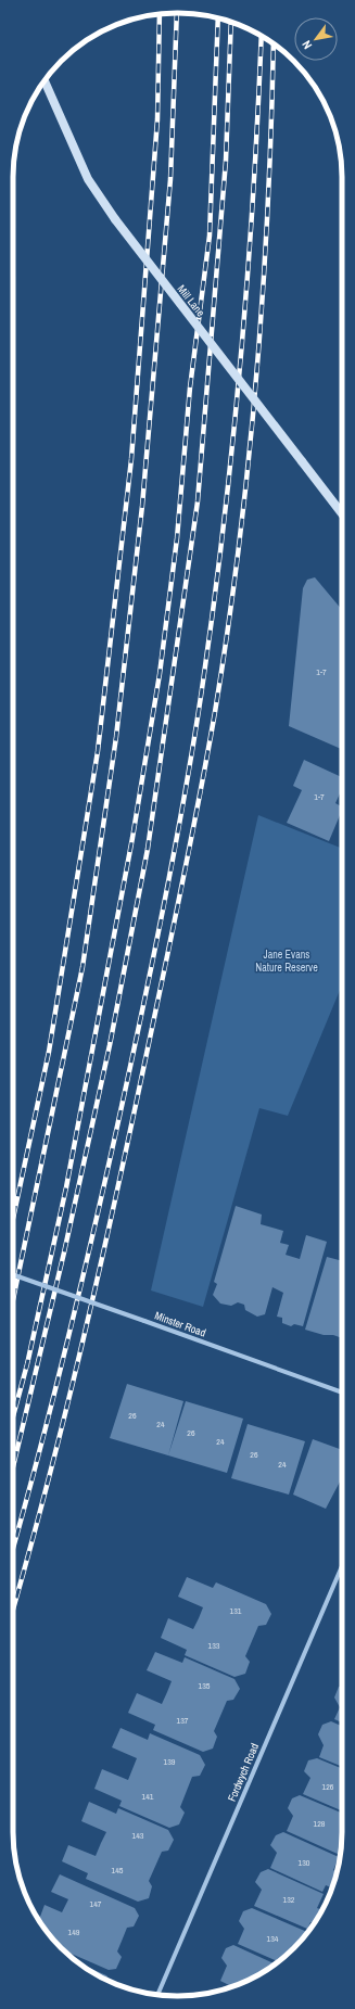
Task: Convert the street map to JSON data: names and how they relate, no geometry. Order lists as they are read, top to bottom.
{
  "streets": {
    "street": ["Mill Lane", "Minster Road", "Fordwych Road"]
  },
  "parks": ["Jane Evans Nature Reserve"],
  "house_numbers": [
    "1-7",
    "1-7",
    "26",
    "24",
    "26",
    "24",
    "26",
    "24",
    "131",
    "133",
    "135",
    "137",
    "139",
    "126",
    "141",
    "128",
    "143",
    "130",
    "145",
    "132",
    "147",
    "149",
    "134"
  ],
  "north": "bottom left"
}
